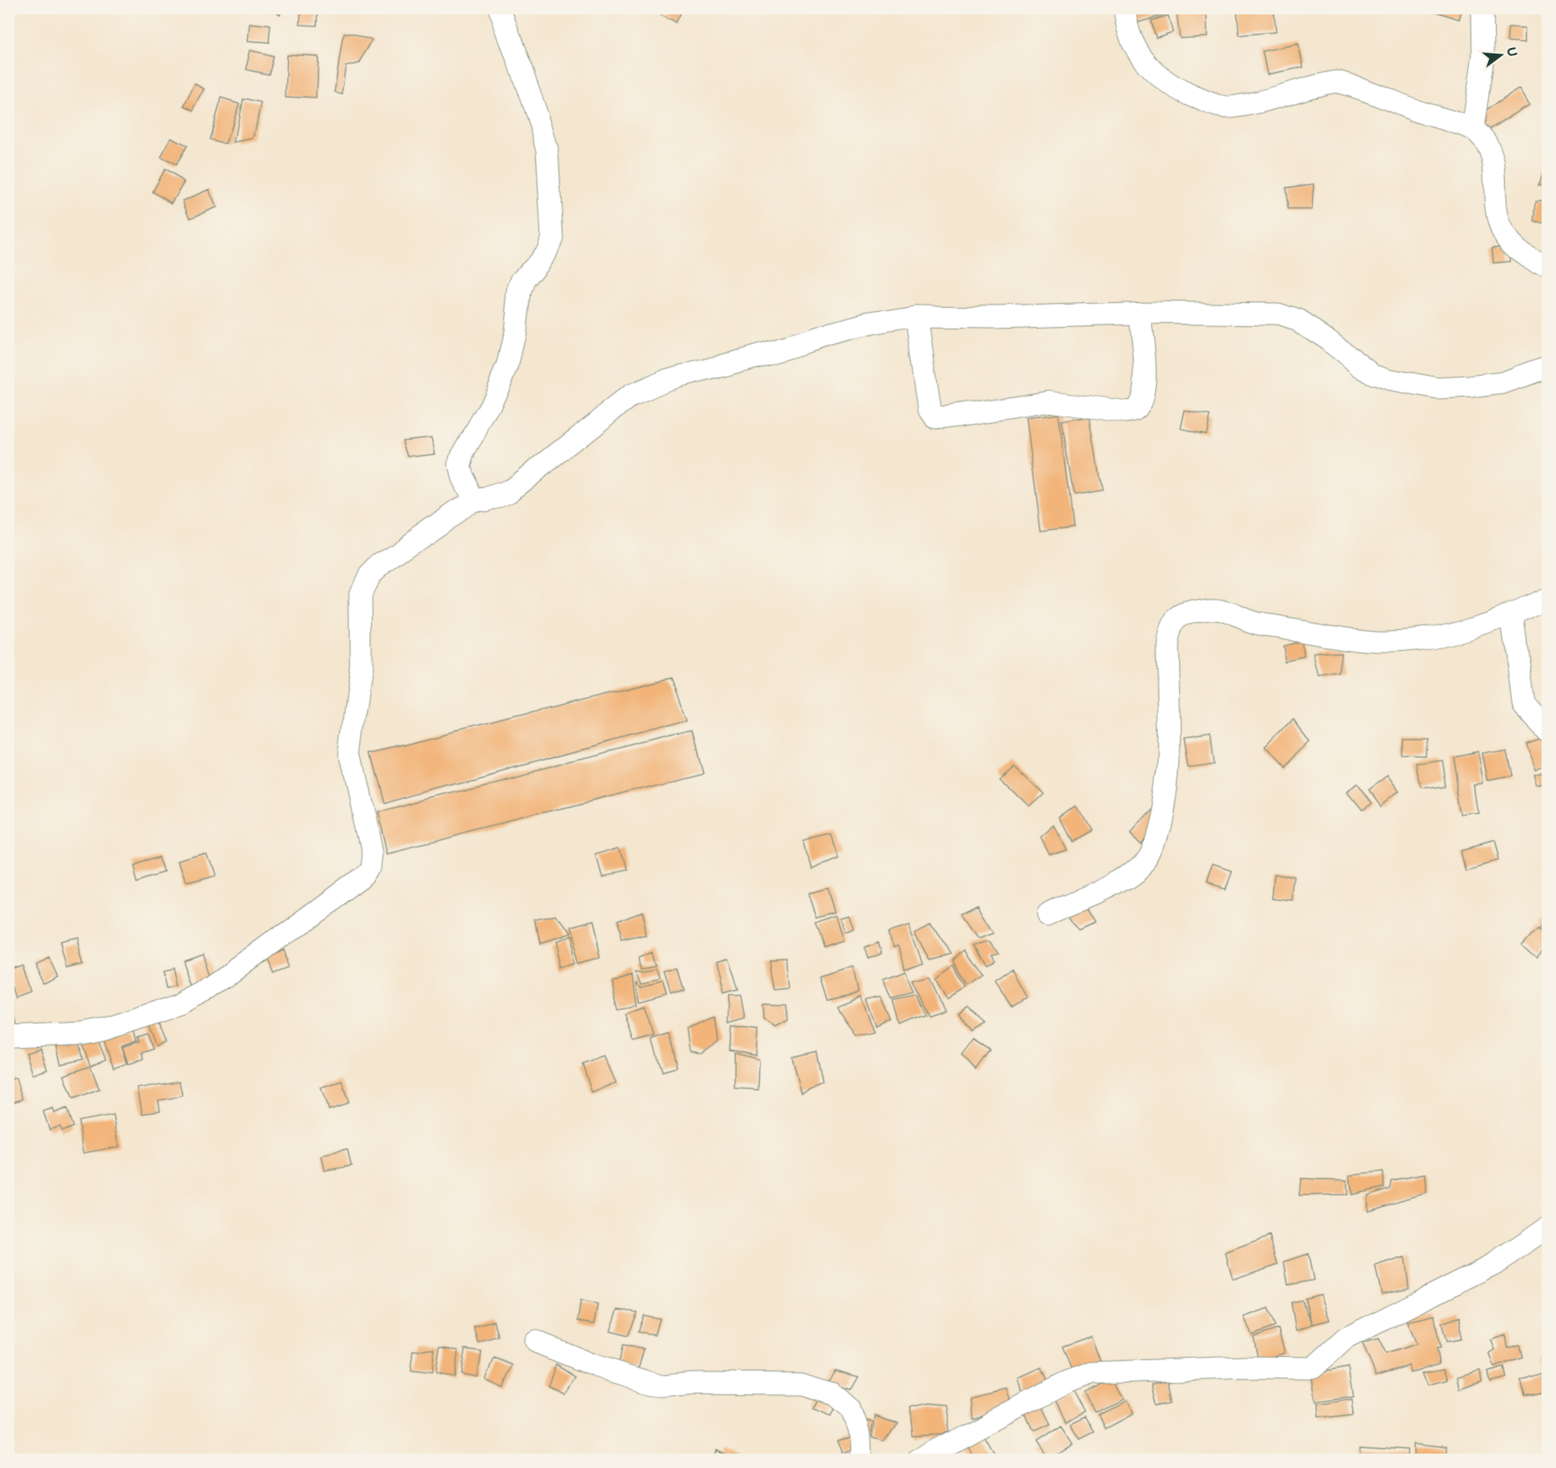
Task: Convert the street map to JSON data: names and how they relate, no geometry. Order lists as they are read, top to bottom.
{
  "north": "right"
}
